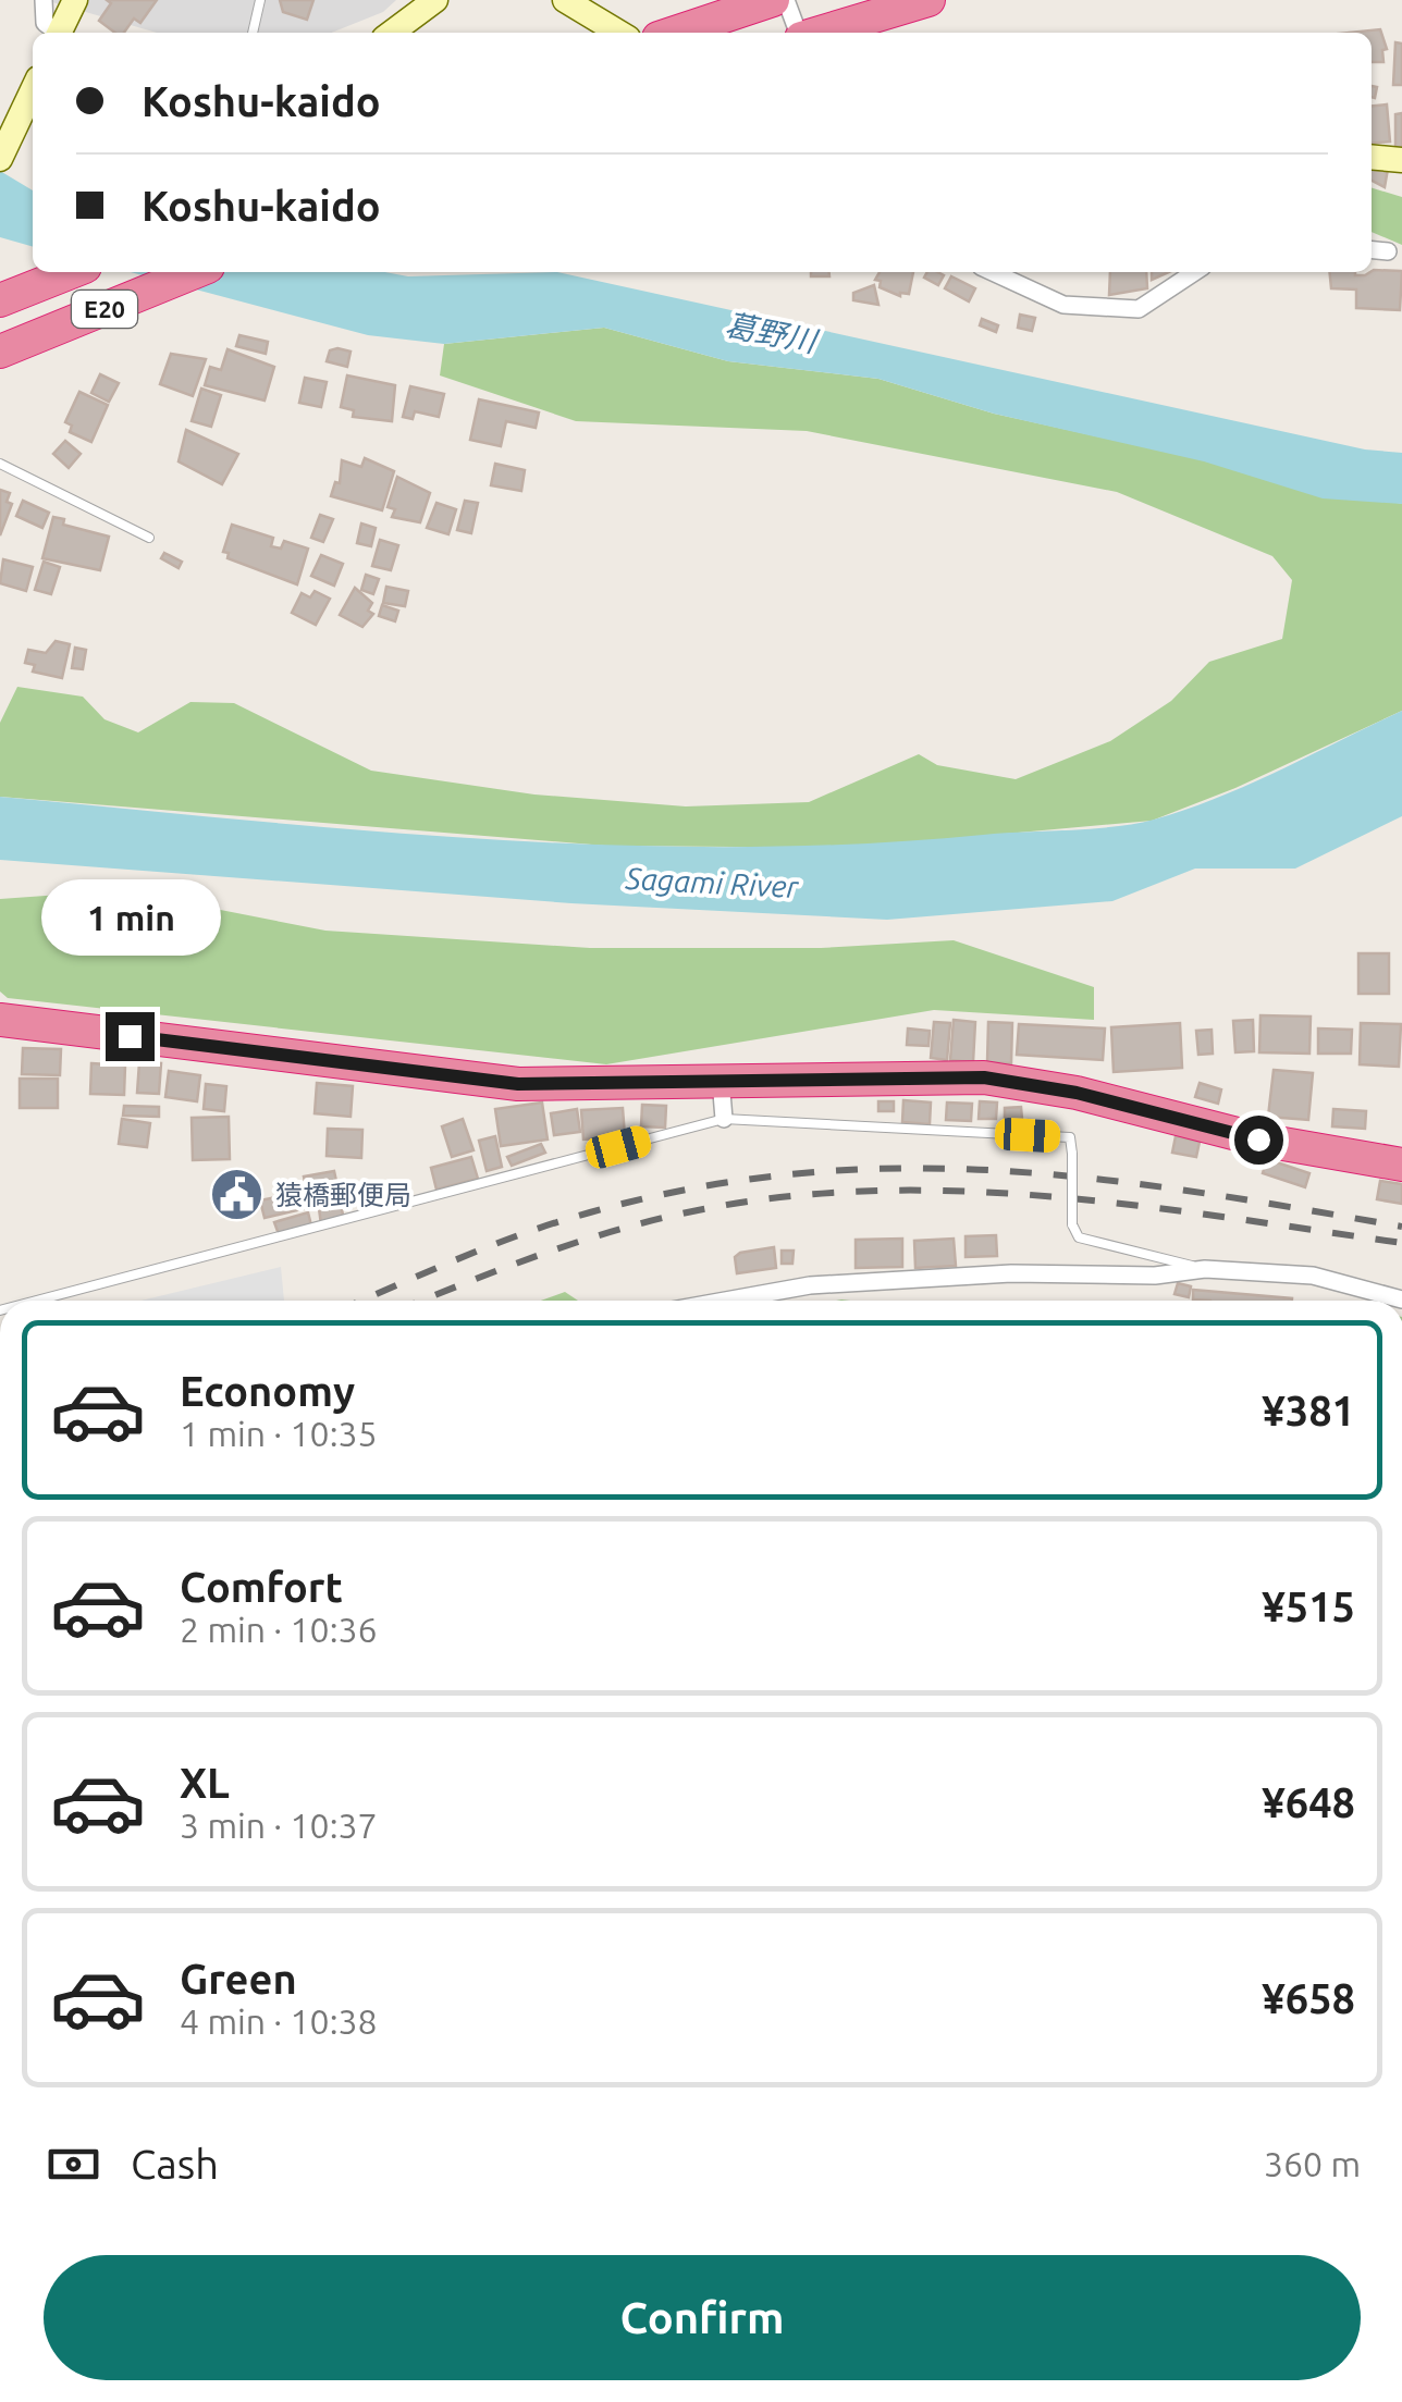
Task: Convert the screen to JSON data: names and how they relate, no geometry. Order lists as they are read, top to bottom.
{
  "streets": {
    "highway": ["E20"]
  },
  "water": ["葛野川", "Sagami River"],
  "places": {
    "public building": ["猿橋郵便局"]
  },
  "page": {
    "banner": ["Koshu-kaido", "Koshu-kaido"],
    "bubble": "1 min",
    "list": [
      {
        "name": "Economy",
        "note": "1 min · 10:35",
        "value": "¥381"
      },
      {
        "name": "Comfort",
        "note": "2 min · 10:36",
        "value": "¥515"
      },
      {
        "name": "XL",
        "note": "3 min · 10:37",
        "value": "¥648"
      },
      {
        "name": "Green",
        "note": "4 min · 10:38",
        "value": "¥658"
      }
    ],
    "pay": ["Cash", "360 m"],
    "buttons": "Confirm"
  }
}
